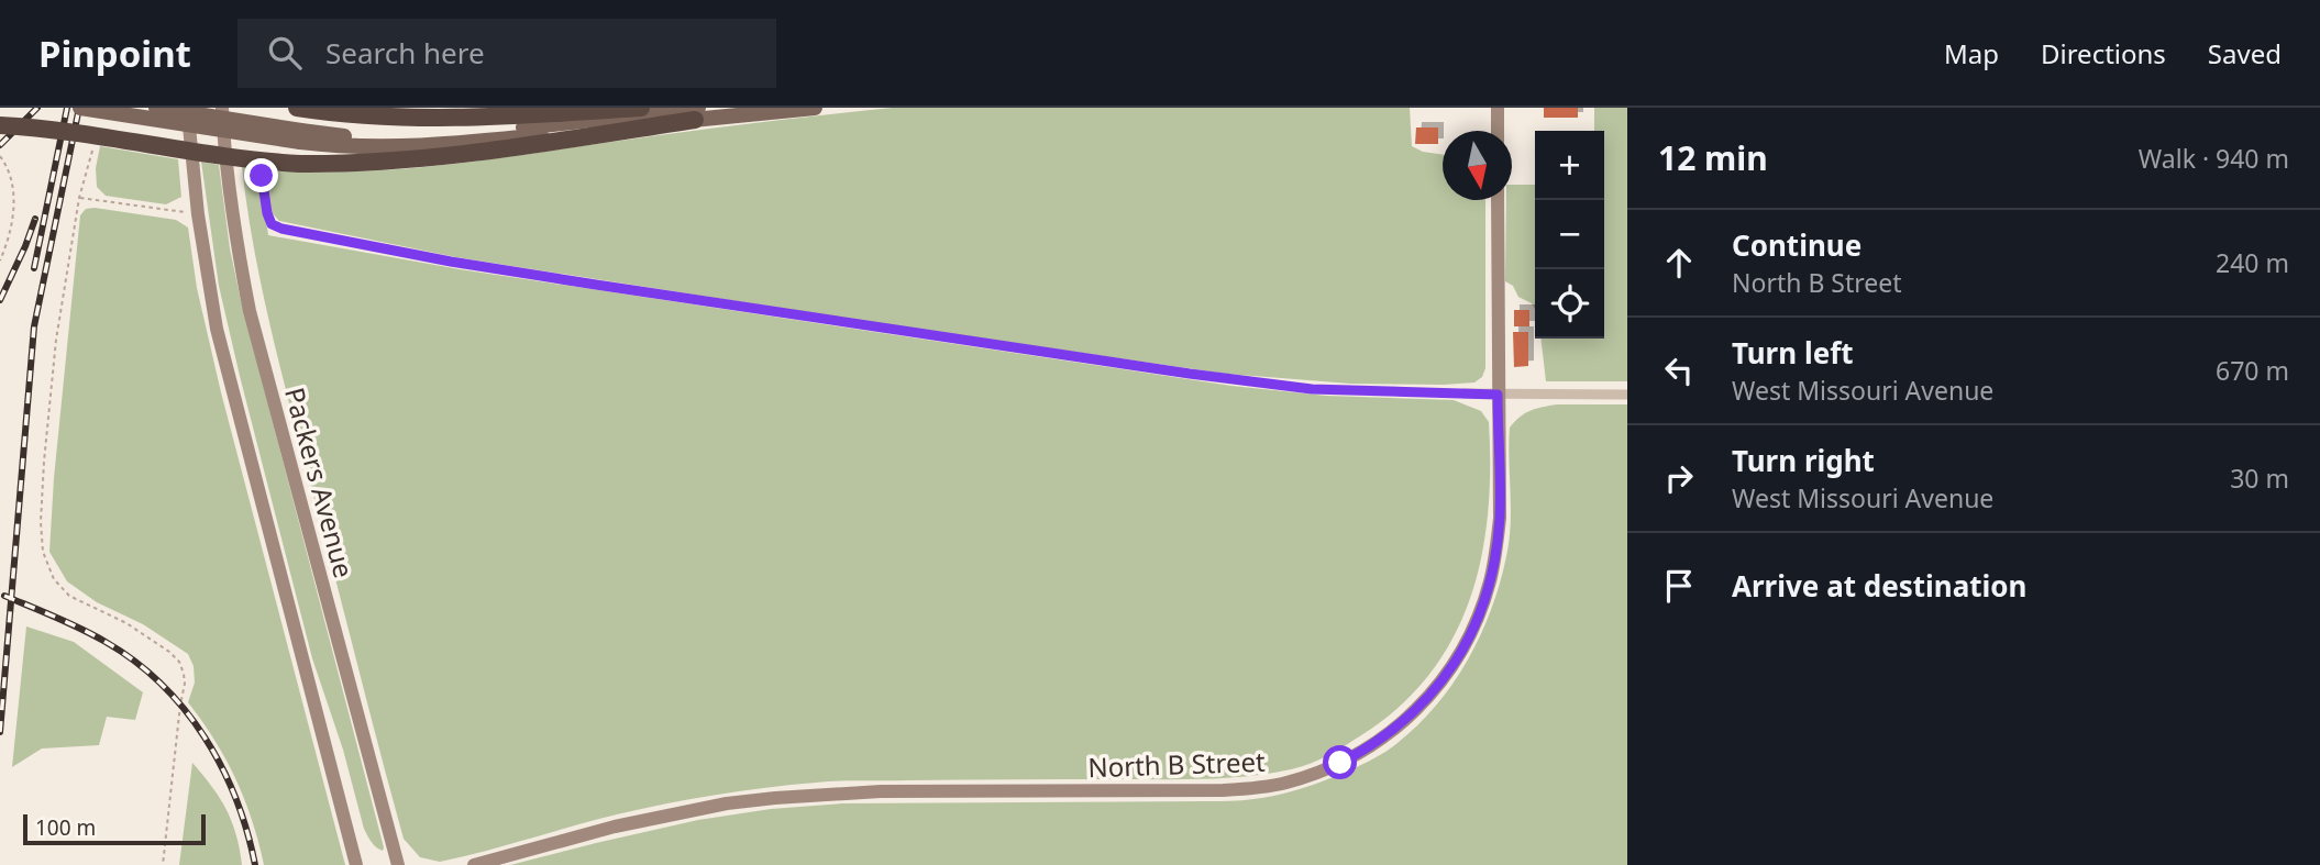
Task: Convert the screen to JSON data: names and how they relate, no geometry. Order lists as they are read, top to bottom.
{
  "streets": {
    "main road": ["Packers Avenue", "North B Street"]
  },
  "scale_bar": "100 m",
  "north": "bottom",
  "page": {
    "header": "Pinpoint",
    "search": "Search here",
    "nav": ["Map", "Directions", "Saved"],
    "heading": ["12 min", "Walk · 940 m"],
    "map_buttons": ["+", "−"],
    "list": [
      ["Continue", "North B Street", "240 m"],
      ["Turn left", "West Missouri Avenue", "670 m"],
      ["Turn right", "West Missouri Avenue", "30 m"],
      "Arrive at destination"
    ],
    "scale": "100 m"
  }
}
